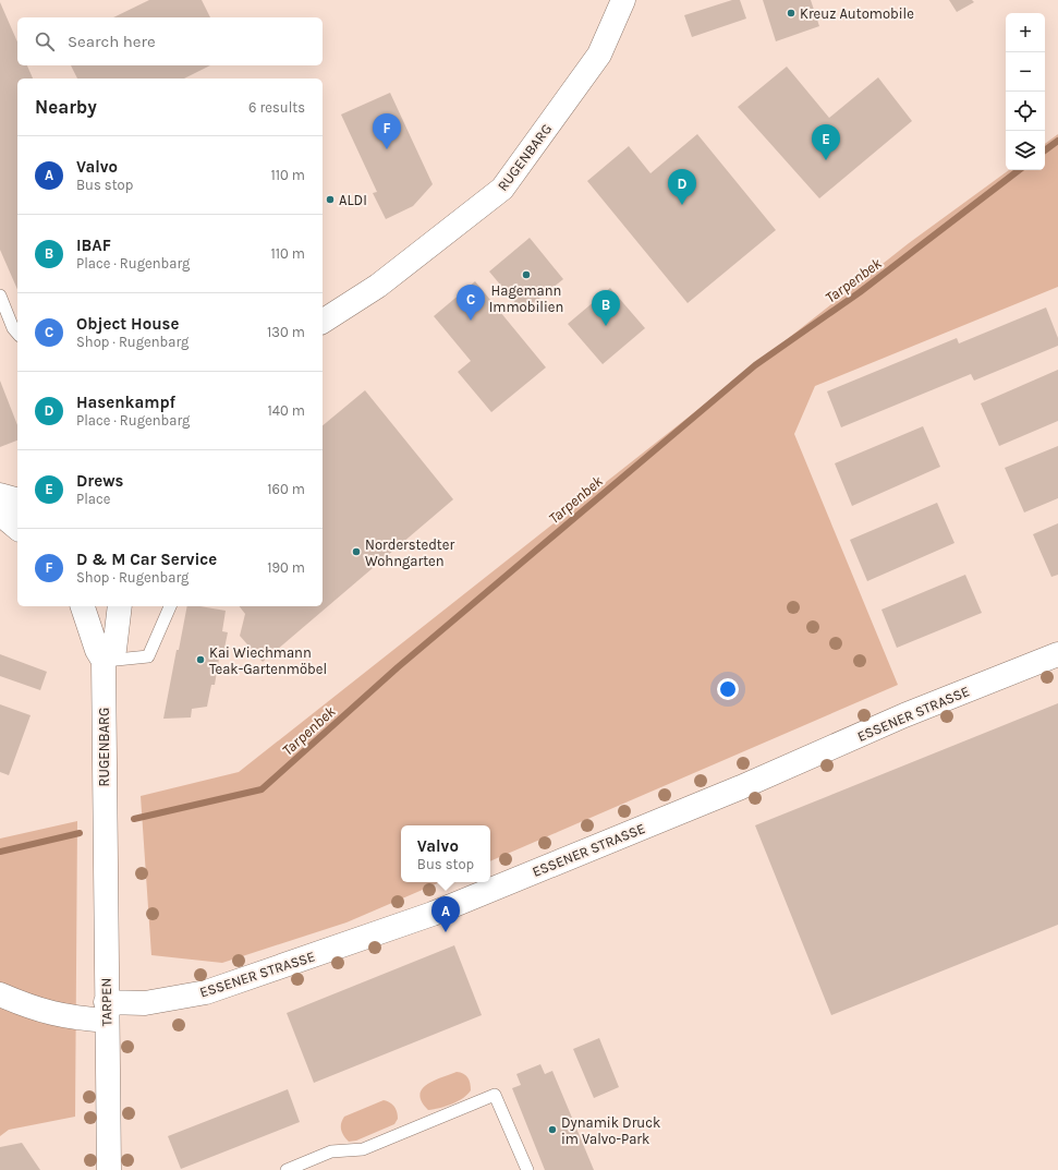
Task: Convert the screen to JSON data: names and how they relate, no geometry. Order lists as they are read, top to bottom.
{
  "streets": {
    "street": ["RUGENBARG", "ESSENER STRASSE", "TARPEN"]
  },
  "crossings": [
    ["RUGENBARG", "TARPEN"],
    ["ESSENER STRASSE", "TARPEN"]
  ],
  "water": ["Tarpenbek"],
  "places": [
    "Kreuz Automobile",
    "ALDI",
    "Hagemann Immobilien",
    "Norderstedter Wohngarten",
    "Kai Wiechmann Teak-Gartenmöbel",
    "Dynamik Druck im Valvo-Park"
  ],
  "page": {
    "map_buttons": ["+", "−"],
    "search": "Search here",
    "heading": ["Nearby", "6 results"],
    "pins": [
      "F",
      "E",
      "D",
      "C",
      "B",
      "A"
    ],
    "list": [
      {
        "mark": "A",
        "name": "Valvo",
        "note": "Bus stop",
        "value": "110 m"
      },
      {
        "mark": "B",
        "name": "IBAF",
        "note": "Place · Rugenbarg",
        "value": "110 m"
      },
      {
        "mark": "C",
        "name": "Object House",
        "note": "Shop · Rugenbarg",
        "value": "130 m"
      },
      {
        "mark": "D",
        "name": "Hasenkampf",
        "note": "Place · Rugenbarg",
        "value": "140 m"
      },
      {
        "mark": "E",
        "name": "Drews",
        "note": "Place",
        "value": "160 m"
      },
      {
        "mark": "F",
        "name": "D & M Car Service",
        "note": "Shop · Rugenbarg",
        "value": "190 m"
      }
    ],
    "popup": ["Valvo", "Bus stop"]
  }
}
